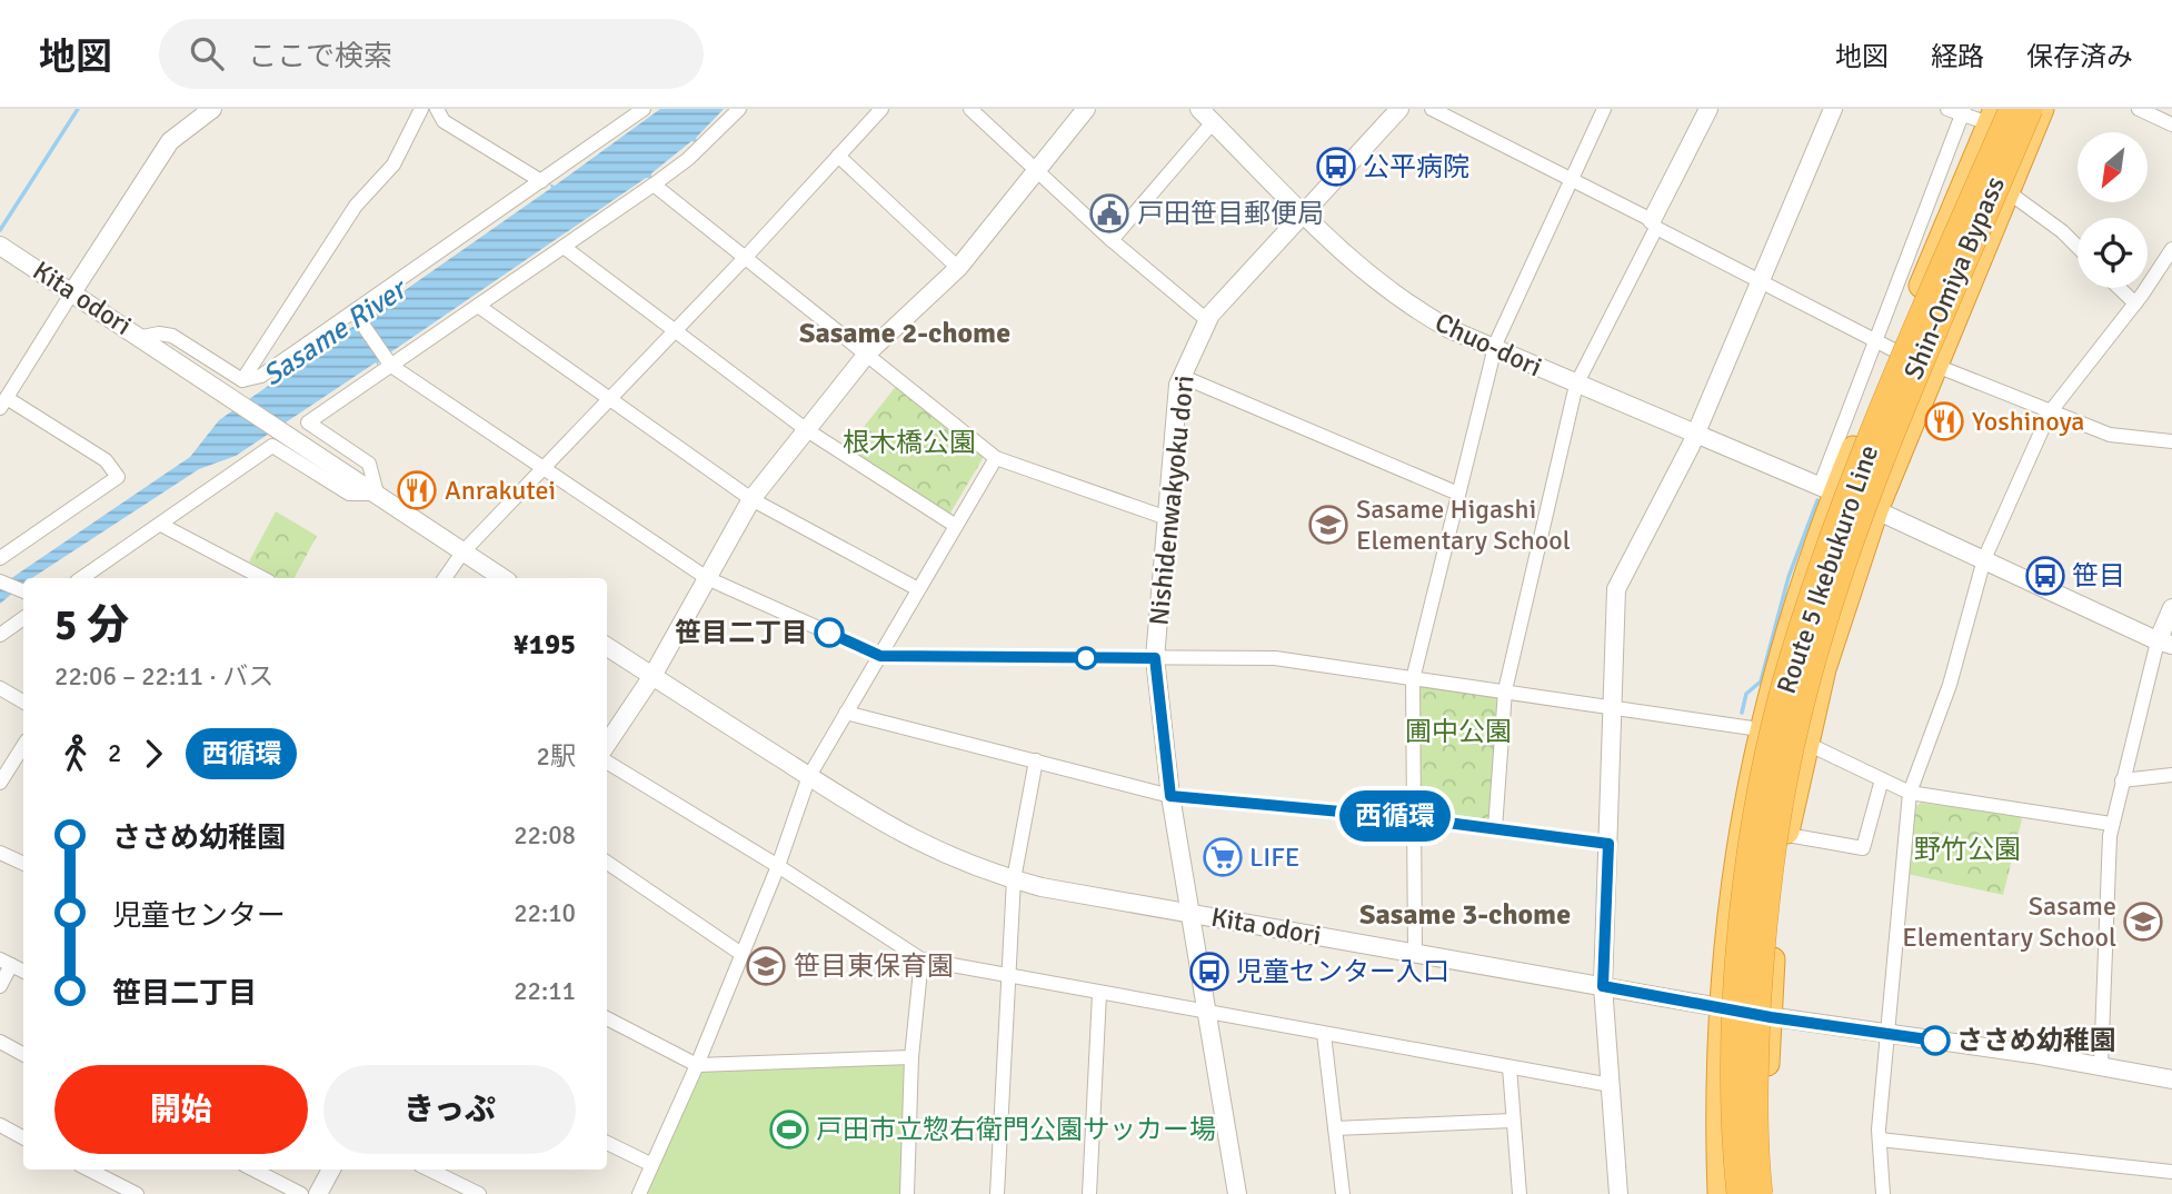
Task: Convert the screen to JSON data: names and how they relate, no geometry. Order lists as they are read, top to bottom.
{
  "streets": {
    "highway": ["Shin-Omiya Bypass", "Route 5 Ikebukuro Line"],
    "street": ["Kita odori", "Chuo-dori", "Nishidenwakyoku dori"]
  },
  "crossings": [
    ["Shin-Omiya Bypass", "Route 5 Ikebukuro Line"],
    ["Kita odori", "Nishidenwakyoku dori"],
    ["Chuo-dori", "Nishidenwakyoku dori"]
  ],
  "districts": ["Sasame 2-chome", "Sasame 3-chome"],
  "water": ["Sasame River"],
  "parks": ["根木橋公園", "圃中公園", "野竹公園"],
  "places": {
    "bus stop": ["公平病院", "笹目", "児童センター入口"],
    "public building": ["戸田笹目郵便局"],
    "restaurant": ["Yoshinoya", "Anrakutei"],
    "school or university": ["Sasame Higashi Elementary School", "Sasame Elementary School", "笹目東保育園"],
    "other": ["笹目二丁目", "ささめ幼稚園"],
    "supermarket": ["LIFE"],
    "sports": ["戸田市立惣右衛門公園サッカー場"]
  },
  "lines": ["bus line 西循環"],
  "north": "bottom left",
  "page": {
    "header": "地図",
    "search": "ここで検索",
    "nav": ["地図", "経路", "保存済み"],
    "on_map": "西循環",
    "heading": ["5 分", "22:06 – 22:11 · バス", "¥195"],
    "legs": ["2", "西循環", "2駅"],
    "list": [
      {
        "name": "ささめ幼稚園",
        "value": "22:08"
      },
      {
        "name": "児童センター",
        "value": "22:10"
      },
      {
        "name": "笹目二丁目",
        "value": "22:11"
      }
    ],
    "buttons": ["開始", "きっぷ"]
  }
}
